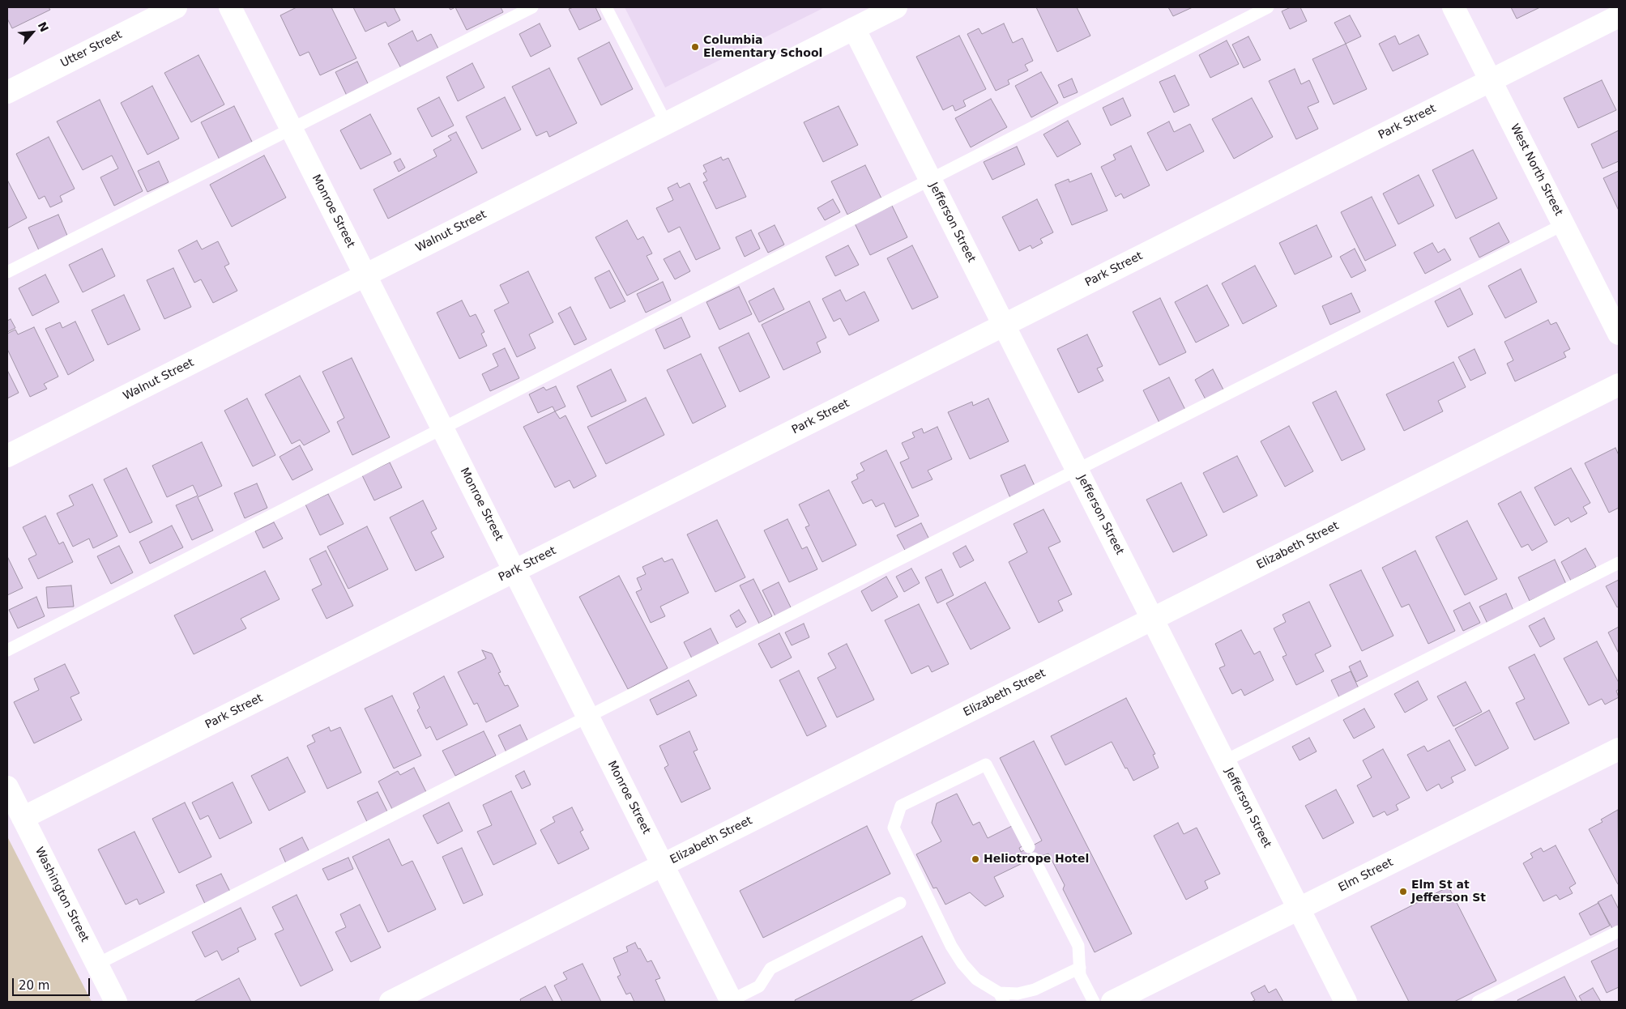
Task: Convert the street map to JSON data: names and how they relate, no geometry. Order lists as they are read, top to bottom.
{
  "streets": {
    "street": [
      "Utter Street",
      "Park Street",
      "West North Street",
      "Monroe Street",
      "Jefferson Street",
      "Walnut Street",
      "Elizabeth Street",
      "Elm Street",
      "Washington Street"
    ]
  },
  "crossings": [
    ["Park Street", "West North Street"],
    ["Park Street", "Monroe Street"],
    ["Park Street", "Jefferson Street"],
    ["Park Street", "Washington Street"],
    ["Monroe Street", "Walnut Street"],
    ["Monroe Street", "Elizabeth Street"],
    ["Jefferson Street", "Walnut Street"],
    ["Jefferson Street", "Elizabeth Street"],
    ["Jefferson Street", "Elm Street"]
  ],
  "places": ["Columbia Elementary School", "Heliotrope Hotel", "Elm St at Jefferson St"],
  "scale_bar": "20 m",
  "north": "top right"
}
